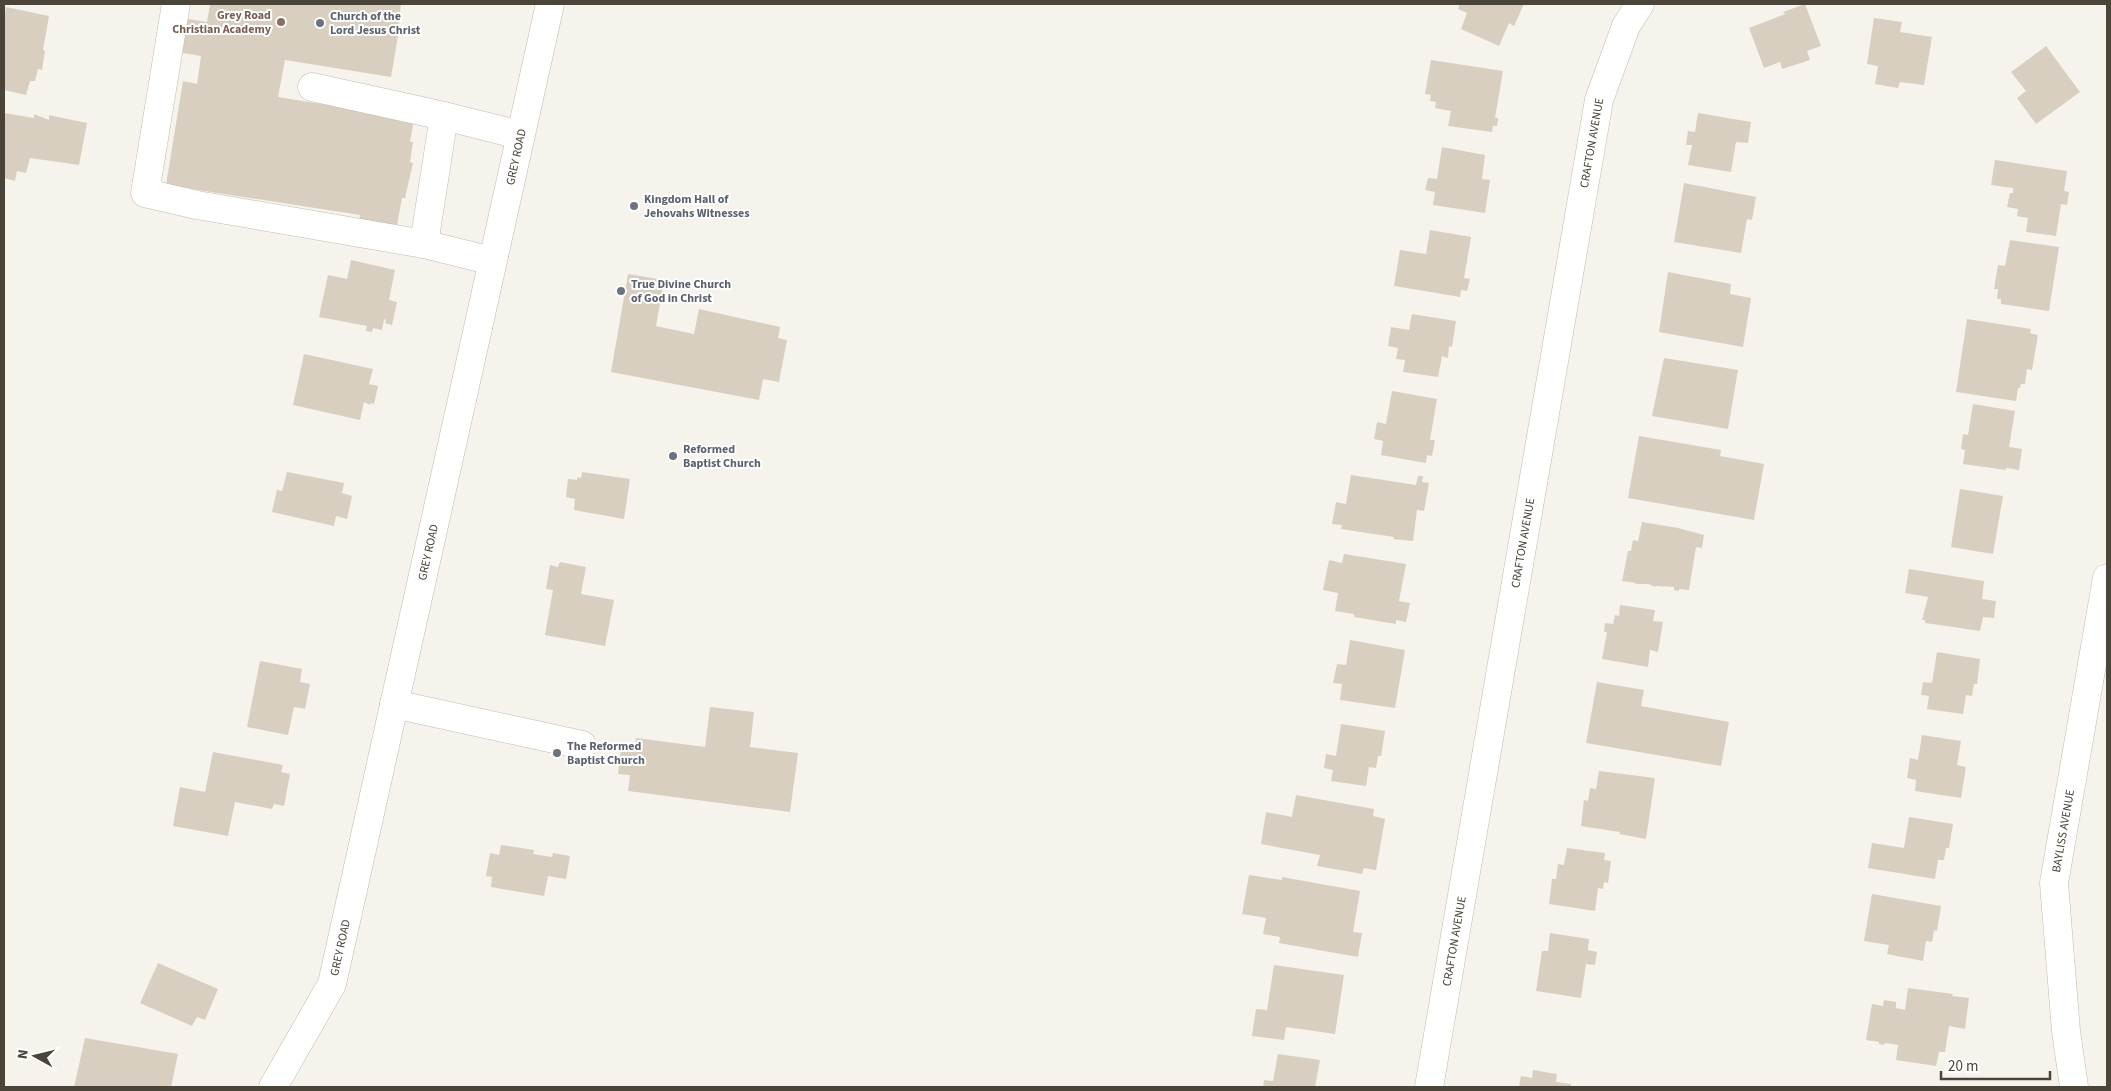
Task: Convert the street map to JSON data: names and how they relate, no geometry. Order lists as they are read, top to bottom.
{
  "streets": {
    "street": ["CRAFTON AVENUE", "GREY ROAD", "BAYLISS AVENUE"]
  },
  "places": [
    "Grey Road Christian Academy",
    "Church of the Lord Jesus Christ",
    "Kingdom Hall of Jehovahs Witnesses",
    "True Divine Church of God in Christ",
    "Reformed Baptist Church",
    "The Reformed Baptist Church"
  ],
  "scale_bar": "20 m",
  "north": "left"
}
